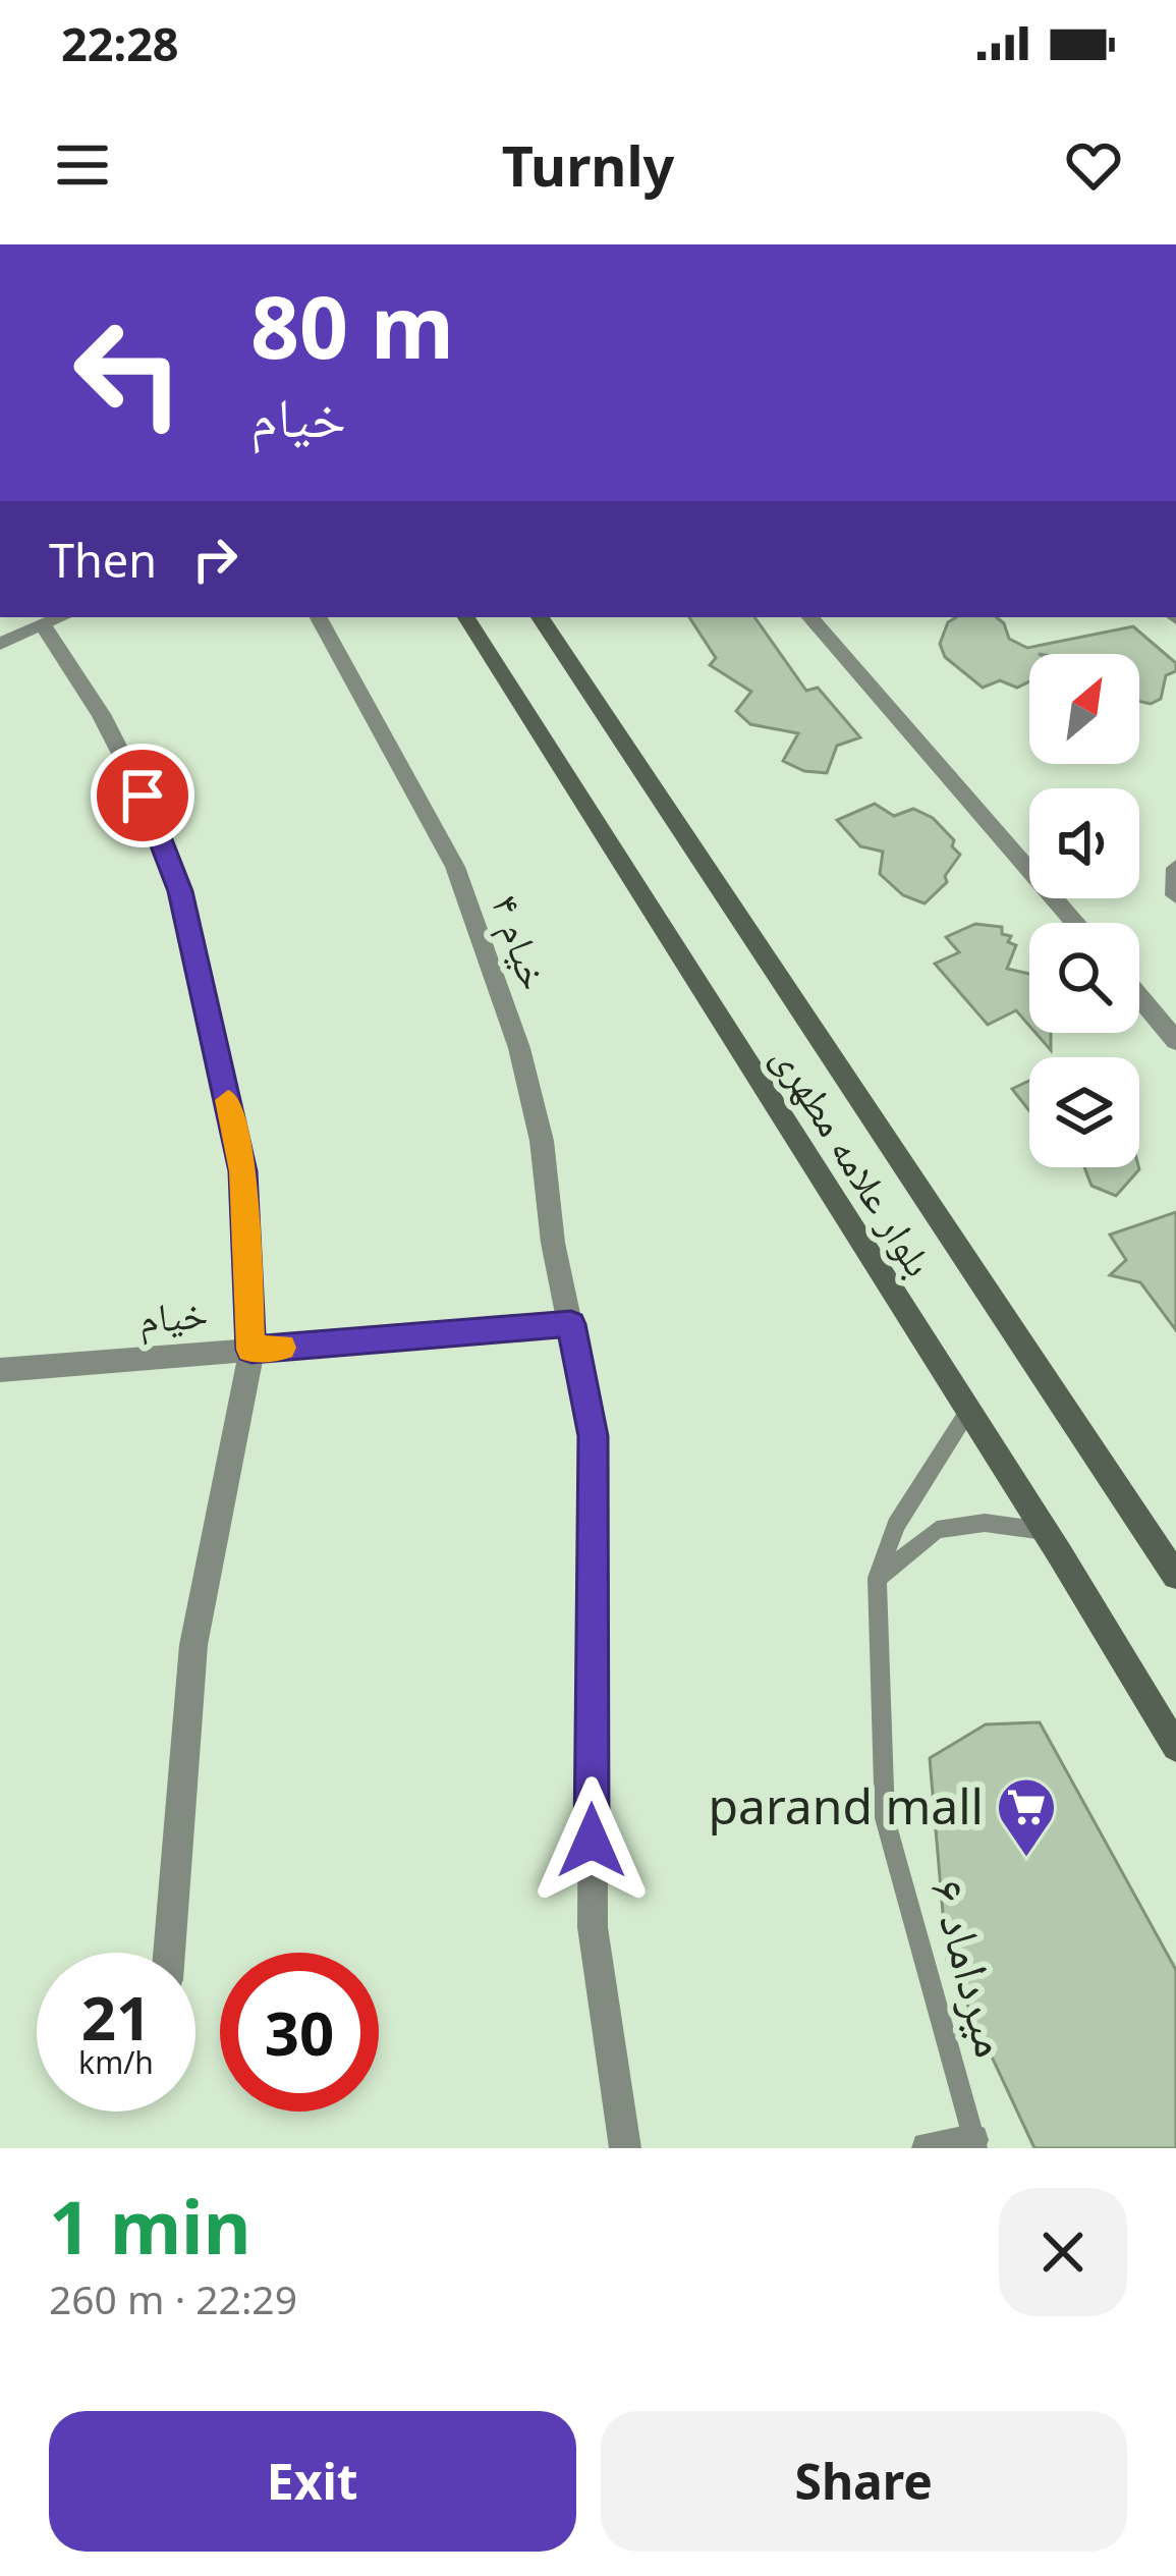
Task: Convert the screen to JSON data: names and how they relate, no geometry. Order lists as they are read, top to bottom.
{
  "streets": {
    "main road": ["بلوار علامه مطهری"],
    "street": ["خیام ۴", "خیام"],
    "lane": ["میرداماد ۶"]
  },
  "crossings": [
    ["خیام ۴", "خیام"]
  ],
  "places": {
    "supermarket": ["parand mall"]
  },
  "north": "top right",
  "page": {
    "status": "22:28",
    "header": "Turnly",
    "turn": ["80 m", "خیام"],
    "then": "Then",
    "speed": "21 km/h",
    "limit": "30",
    "heading": ["1 min", "260 m · 22:29"],
    "buttons": ["Exit", "Share"]
  }
}
